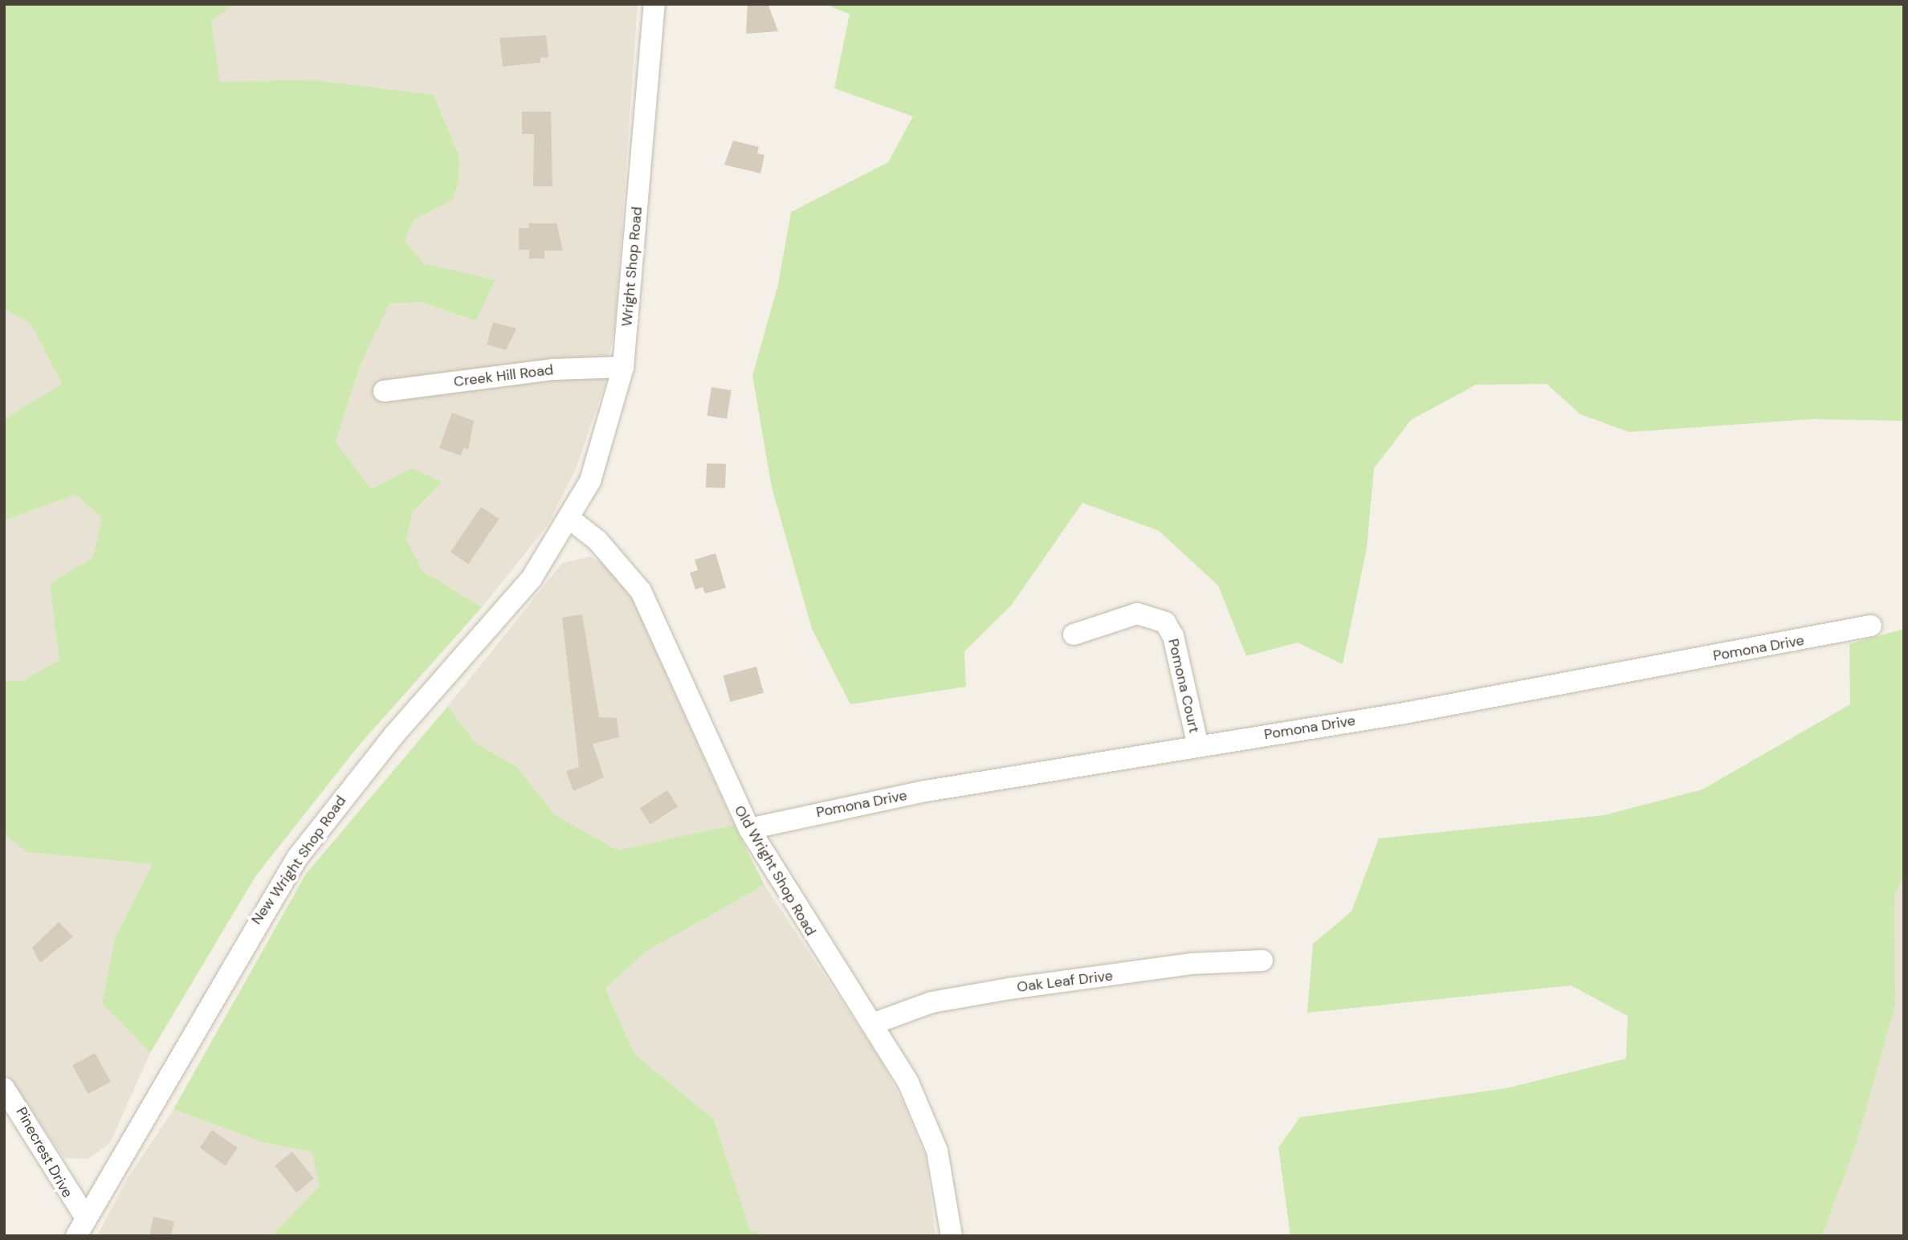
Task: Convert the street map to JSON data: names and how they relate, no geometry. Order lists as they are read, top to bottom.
{
  "streets": {
    "street": [
      "Wright Shop Road",
      "Creek Hill Road",
      "Pomona Drive",
      "Pomona Court",
      "New Wright Shop Road",
      "Old Wright Shop Road",
      "Oak Leaf Drive",
      "Pinecrest Drive"
    ]
  },
  "crossings": [
    ["Wright Shop Road", "Creek Hill Road"],
    ["Wright Shop Road", "New Wright Shop Road"],
    ["Wright Shop Road", "Old Wright Shop Road"],
    ["Pomona Drive", "Pomona Court"],
    ["Pomona Drive", "Old Wright Shop Road"],
    ["New Wright Shop Road", "Old Wright Shop Road"],
    ["New Wright Shop Road", "Pinecrest Drive"],
    ["Old Wright Shop Road", "Oak Leaf Drive"]
  ]
}
